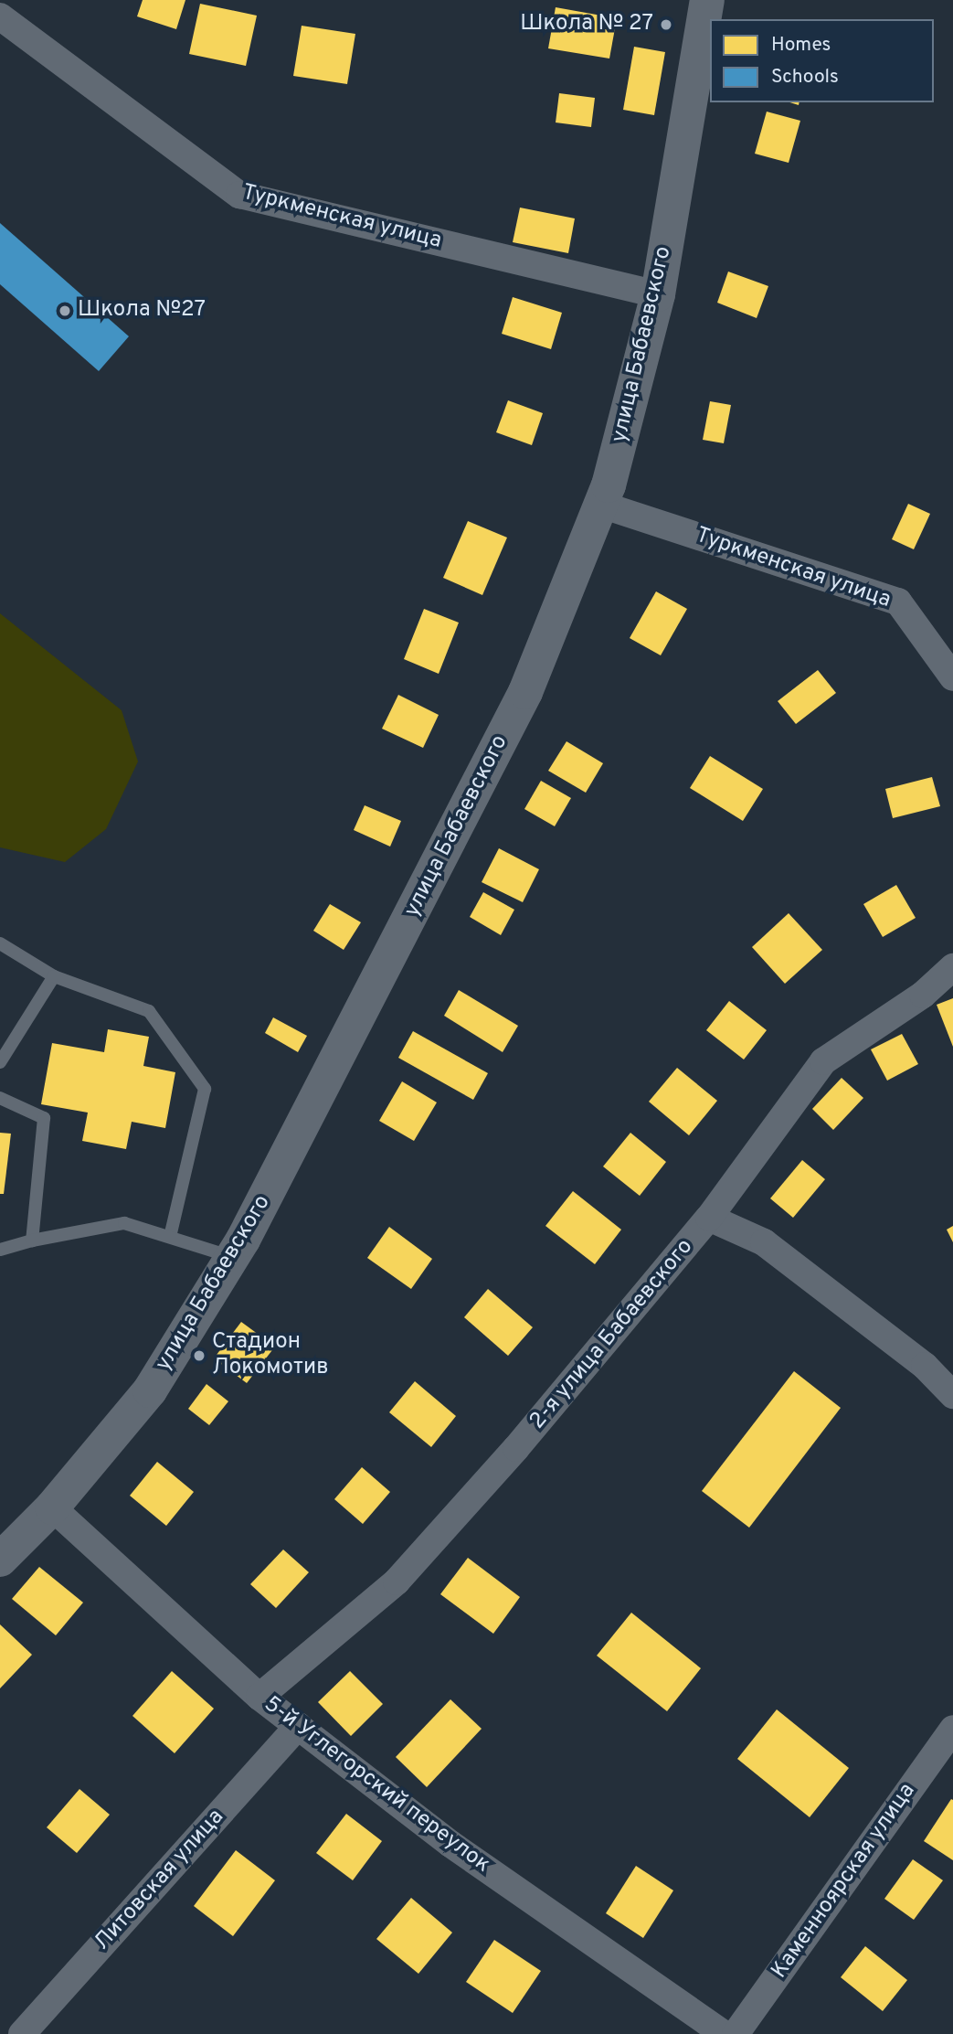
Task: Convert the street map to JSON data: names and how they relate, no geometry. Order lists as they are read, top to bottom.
{
  "streets": {
    "main road": ["улица Бабаевского"],
    "street": [
      "Туркменская улица",
      "2-я улица Бабаевского",
      "5-й Углегорский переулок",
      "Литовская улица",
      "Каменноярская улица"
    ]
  },
  "crossings": [
    ["Туркменская улица", "улица Бабаевского"],
    ["улица Бабаевского", "5-й Углегорский переулок"],
    ["2-я улица Бабаевского", "5-й Углегорский переулок"],
    ["5-й Углегорский переулок", "Литовская улица"]
  ],
  "places": ["Школа № 27", "Школа №27", "Стадион Локомотив"],
  "legend": ["Homes", "Schools"]
}
